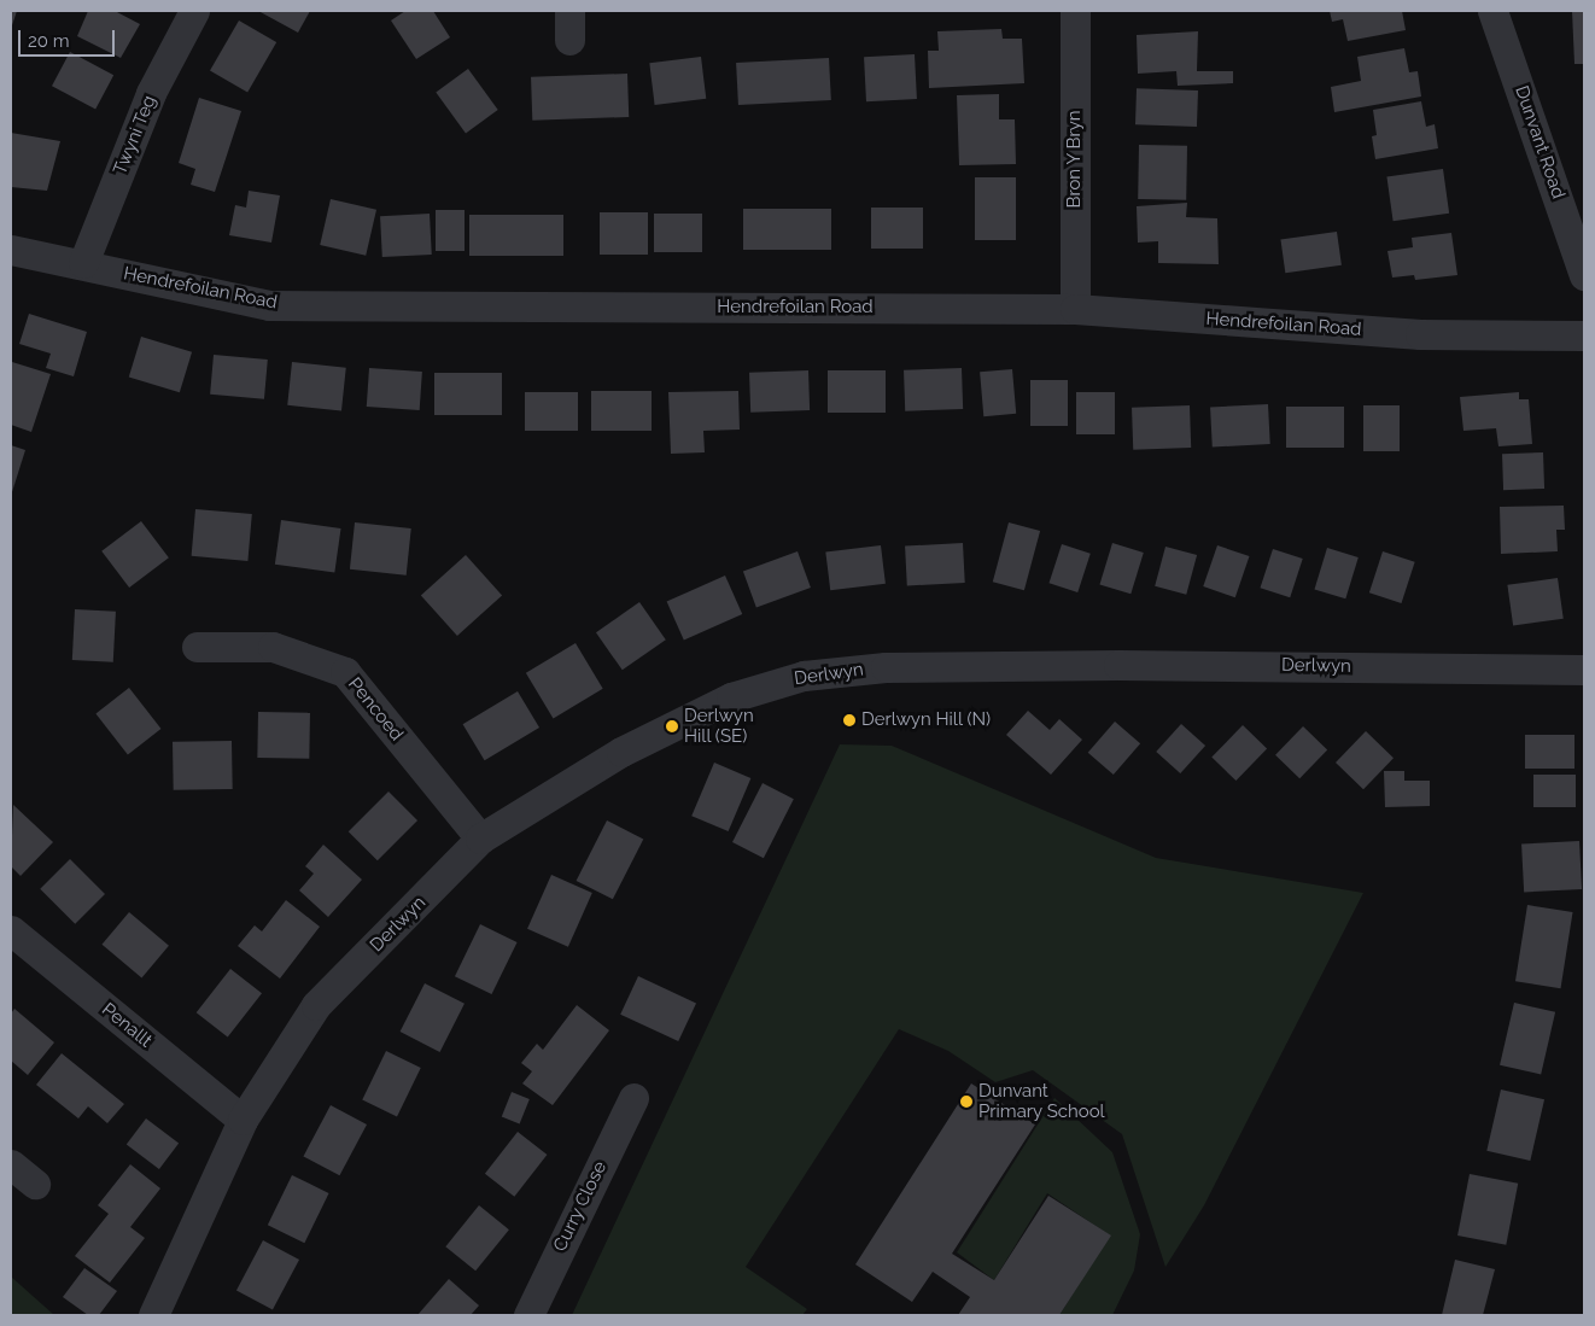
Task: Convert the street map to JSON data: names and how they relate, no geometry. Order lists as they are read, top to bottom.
{
  "streets": {
    "street": [
      "Twyni Teg",
      "Dunvant Road",
      "Bron Y Bryn",
      "Hendrefoilan Road",
      "Derlwyn",
      "Pencoed",
      "Penallt",
      "Curry Close"
    ]
  },
  "crossings": [
    ["Twyni Teg", "Hendrefoilan Road"],
    ["Bron Y Bryn", "Hendrefoilan Road"],
    ["Derlwyn", "Pencoed"],
    ["Derlwyn", "Penallt"]
  ],
  "places": ["Derlwyn Hill (N)", "Derlwyn Hill (SE)", "Dunvant Primary School"],
  "scale_bar": "20 m"
}
